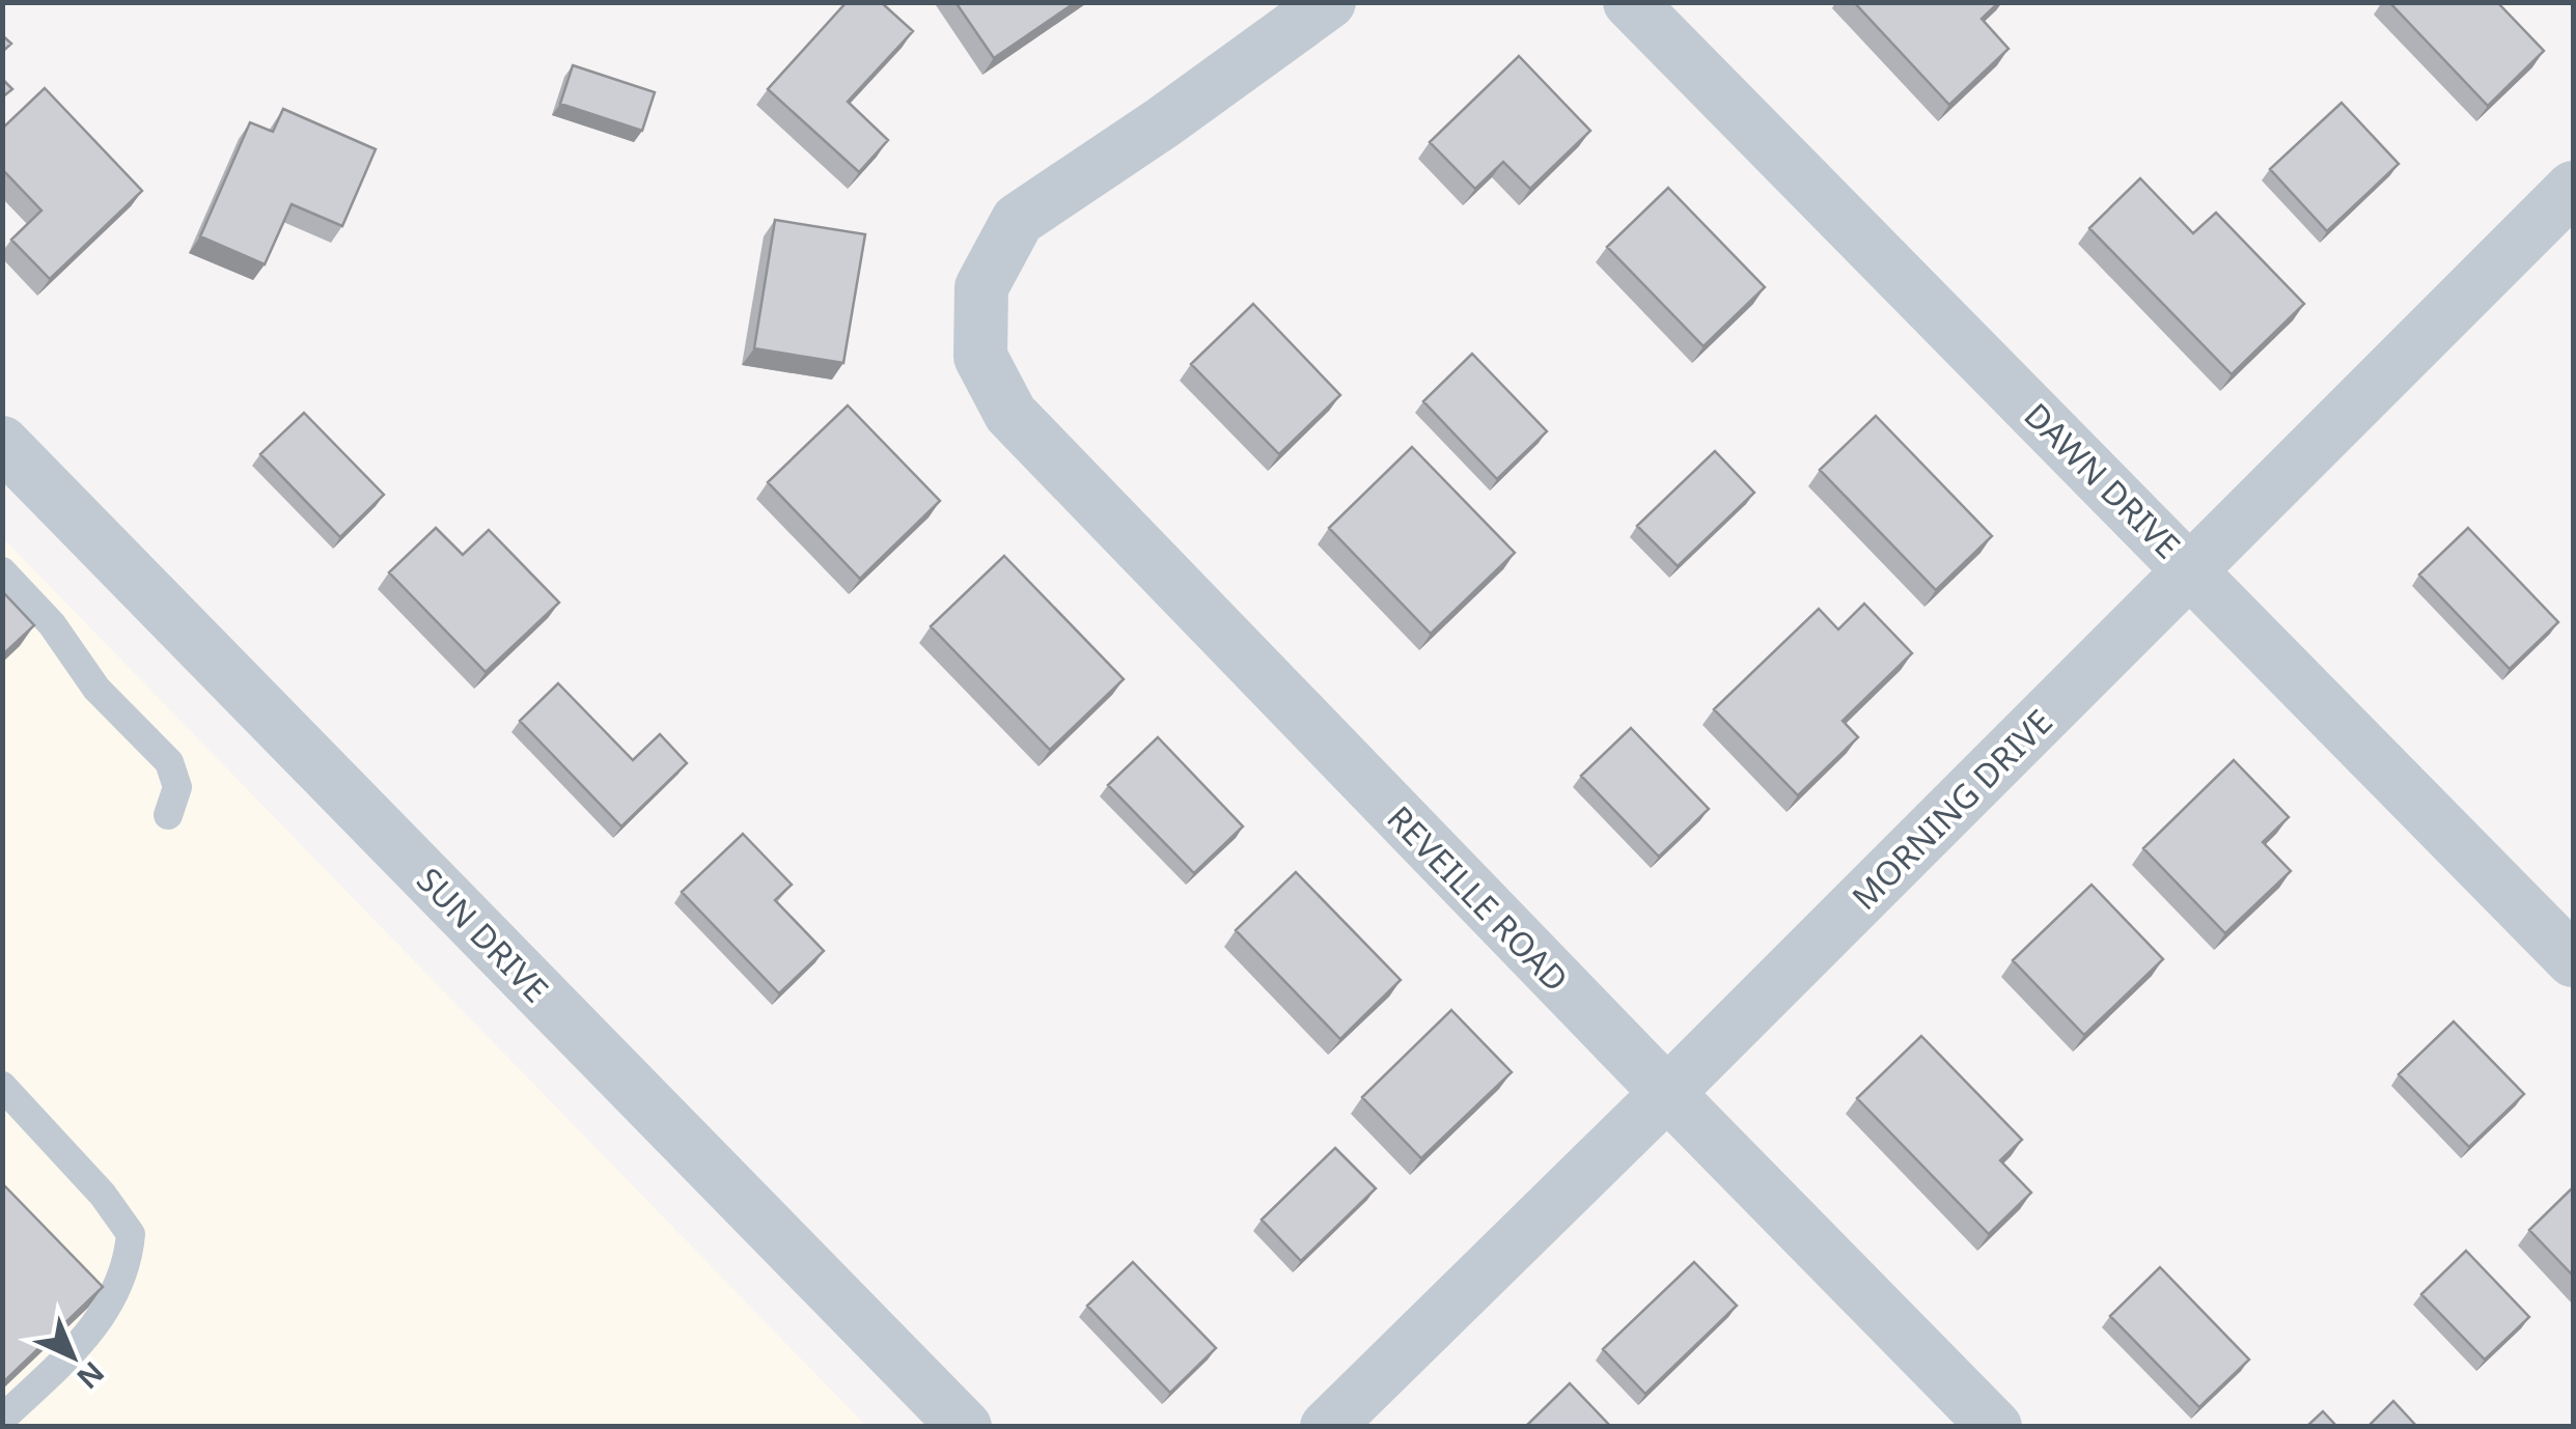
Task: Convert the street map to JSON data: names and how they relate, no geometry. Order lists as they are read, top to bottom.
{
  "streets": {
    "street": [
      "DAWN DRIVE",
      "MORNING DRIVE",
      "REVEILLE ROAD",
      "SUN DRIVE"
    ]
  },
  "crossings": [
    ["DAWN DRIVE", "MORNING DRIVE"],
    ["MORNING DRIVE", "REVEILLE ROAD"]
  ],
  "north": "bottom right"
}
